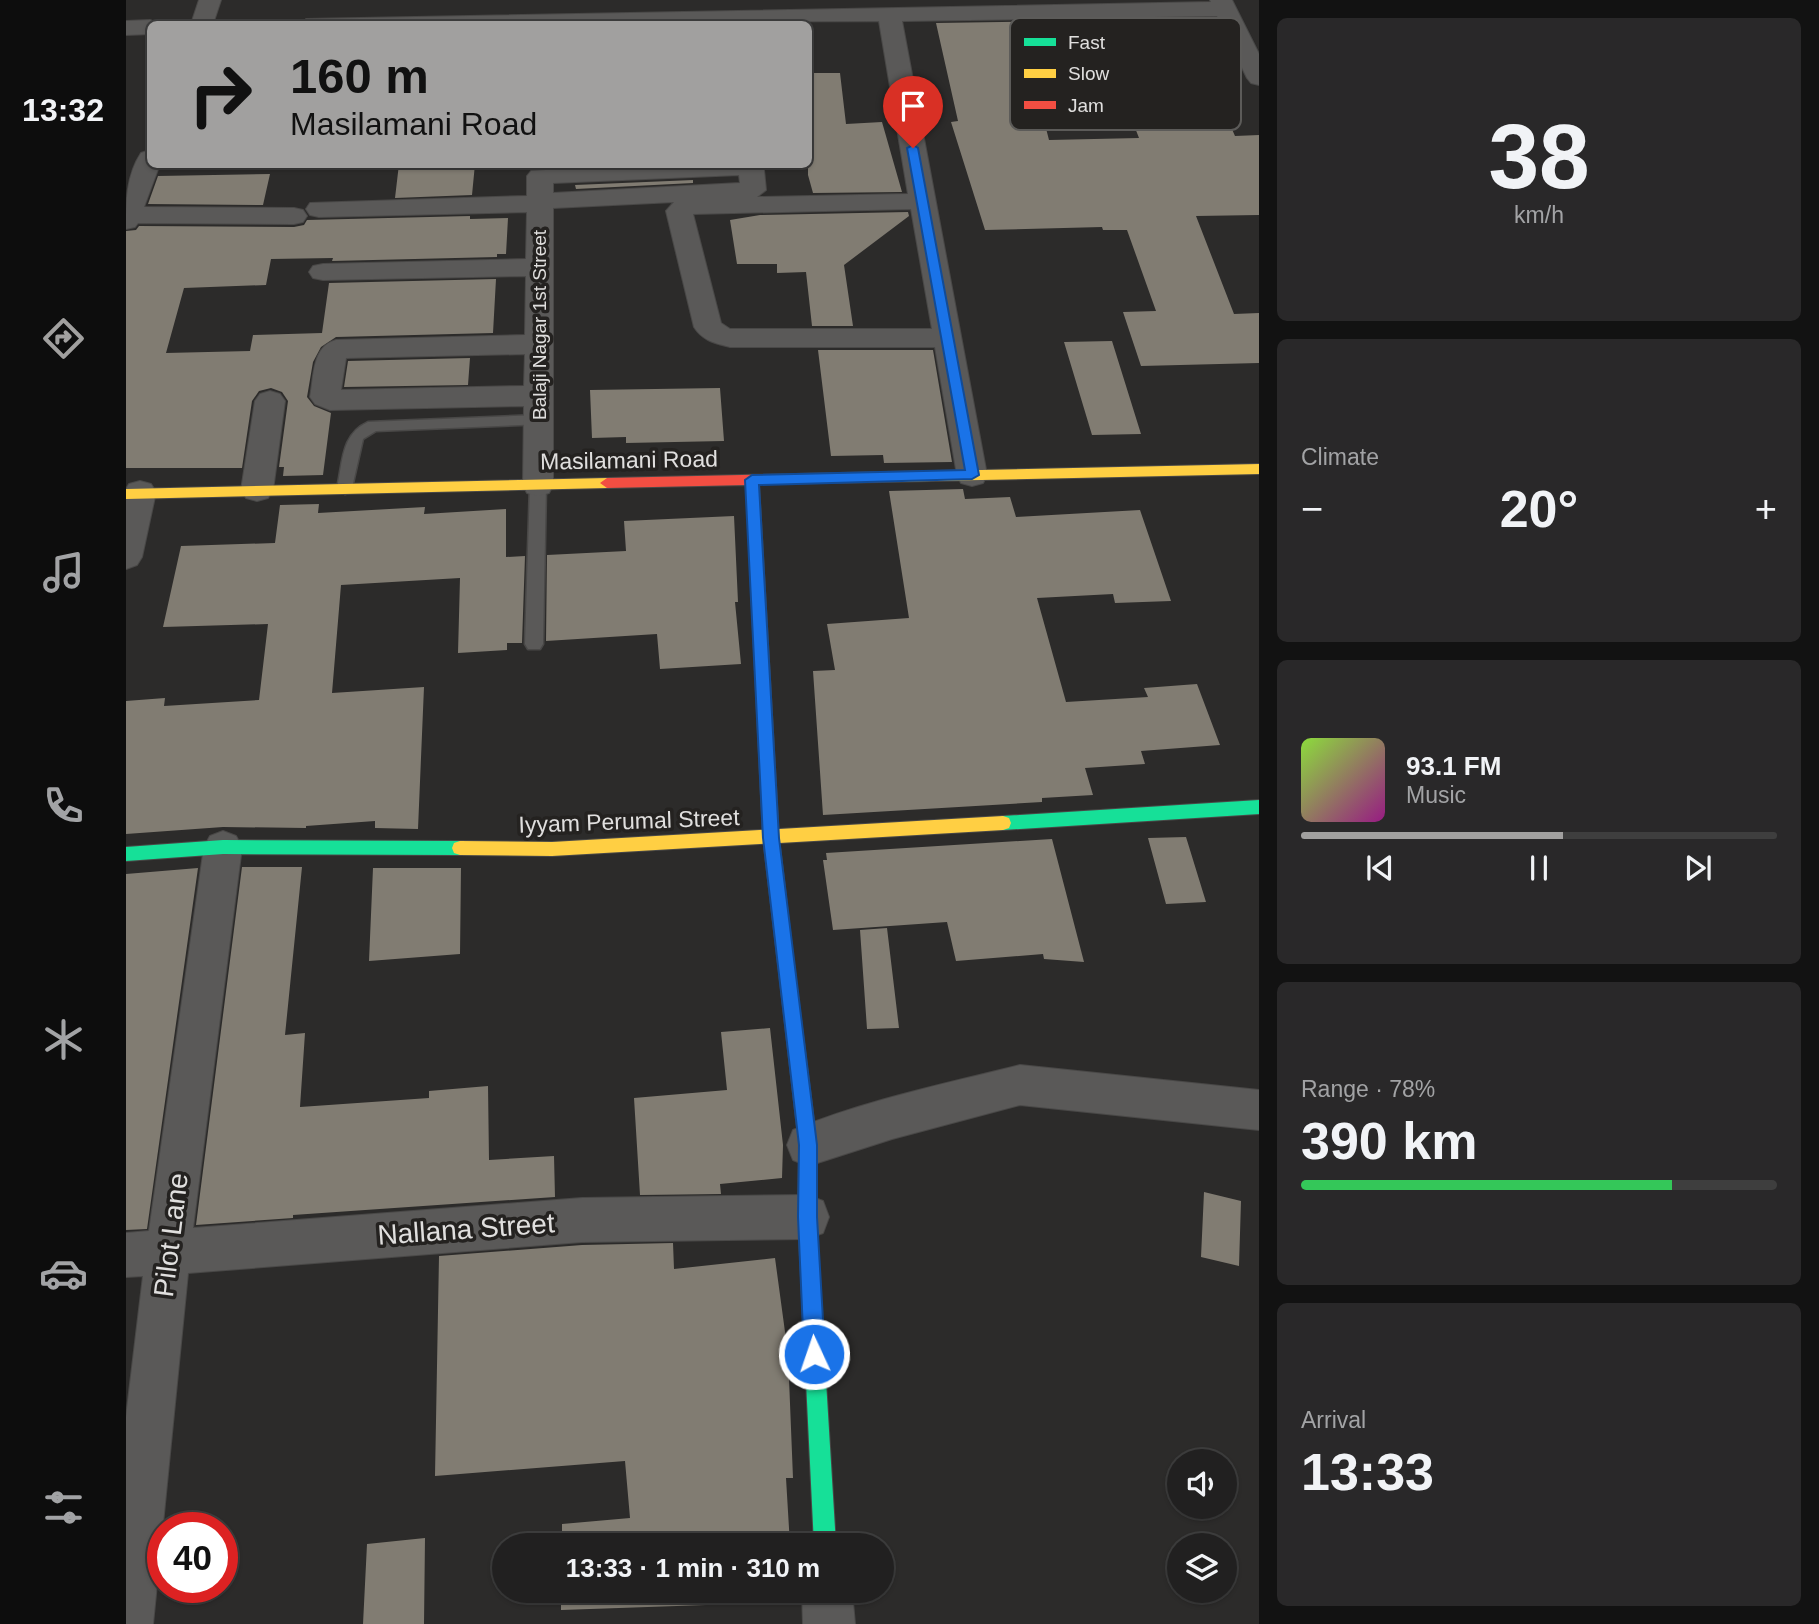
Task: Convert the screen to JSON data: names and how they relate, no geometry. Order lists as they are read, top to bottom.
{
  "streets": {
    "street": [
      "Balaji Nagar 1st Street",
      "Masilamani Road",
      "Iyyam Perumal Street",
      "Nallana Street",
      "Pilot Lane"
    ]
  },
  "crossings": [
    ["Balaji Nagar 1st Street", "Masilamani Road"],
    ["Iyyam Perumal Street", "Pilot Lane"],
    ["Nallana Street", "Pilot Lane"]
  ],
  "legend": ["Fast", "Slow", "Jam"],
  "page": {
    "tabs": "13:32",
    "tile": [
      ["38", "km/h"],
      "Climate",
      ["Range · 78%", "390 km"],
      ["Arrival", "13:33"]
    ],
    "turn": ["160 m", "Masilamani Road"],
    "heat": ["−", "20°", "+"],
    "song": ["93.1 FM", "Music"],
    "limit": "40",
    "trip": "13:33 · 1 min · 310 m"
  }
}
